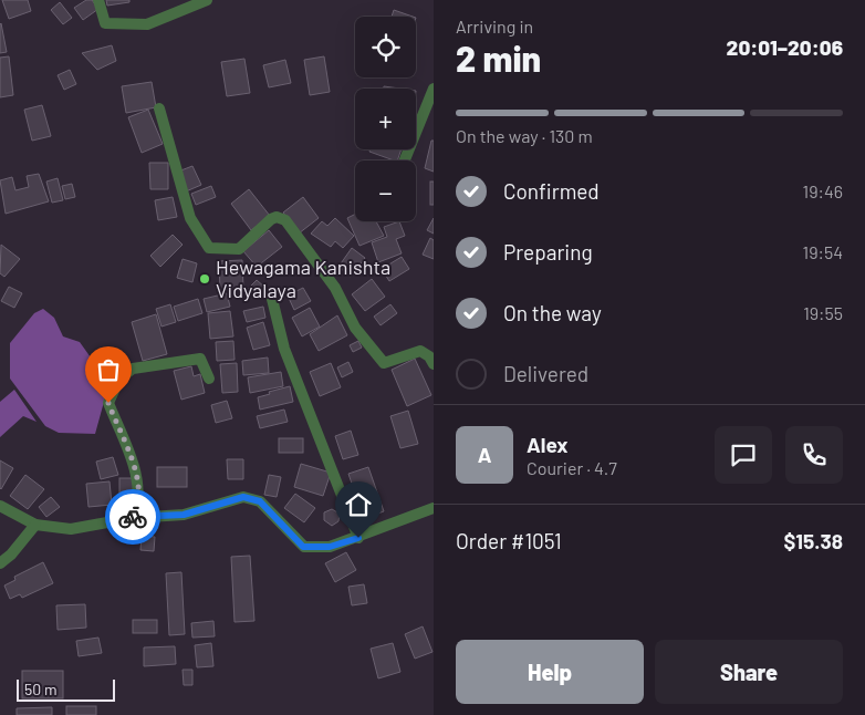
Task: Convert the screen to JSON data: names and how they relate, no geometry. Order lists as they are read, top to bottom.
{
  "places": ["Hewagama Kanishta Vidyalaya"],
  "scale_bar": "50 m",
  "page": {
    "heading": ["2 min", "Arriving in", "20:01–20:06"],
    "panel": [
      "Alex",
      "Courier · 4.7",
      "Order #1051",
      "$15.38"
    ],
    "map_buttons": ["+", "−"],
    "bar": "On the way · 130 m",
    "list": [
      ["Confirmed", "19:46"],
      ["Preparing", "19:54"],
      ["On the way", "19:55"],
      "Delivered"
    ],
    "round": "A",
    "buttons": ["Help", "Share"],
    "scale": "50 m"
  }
}
